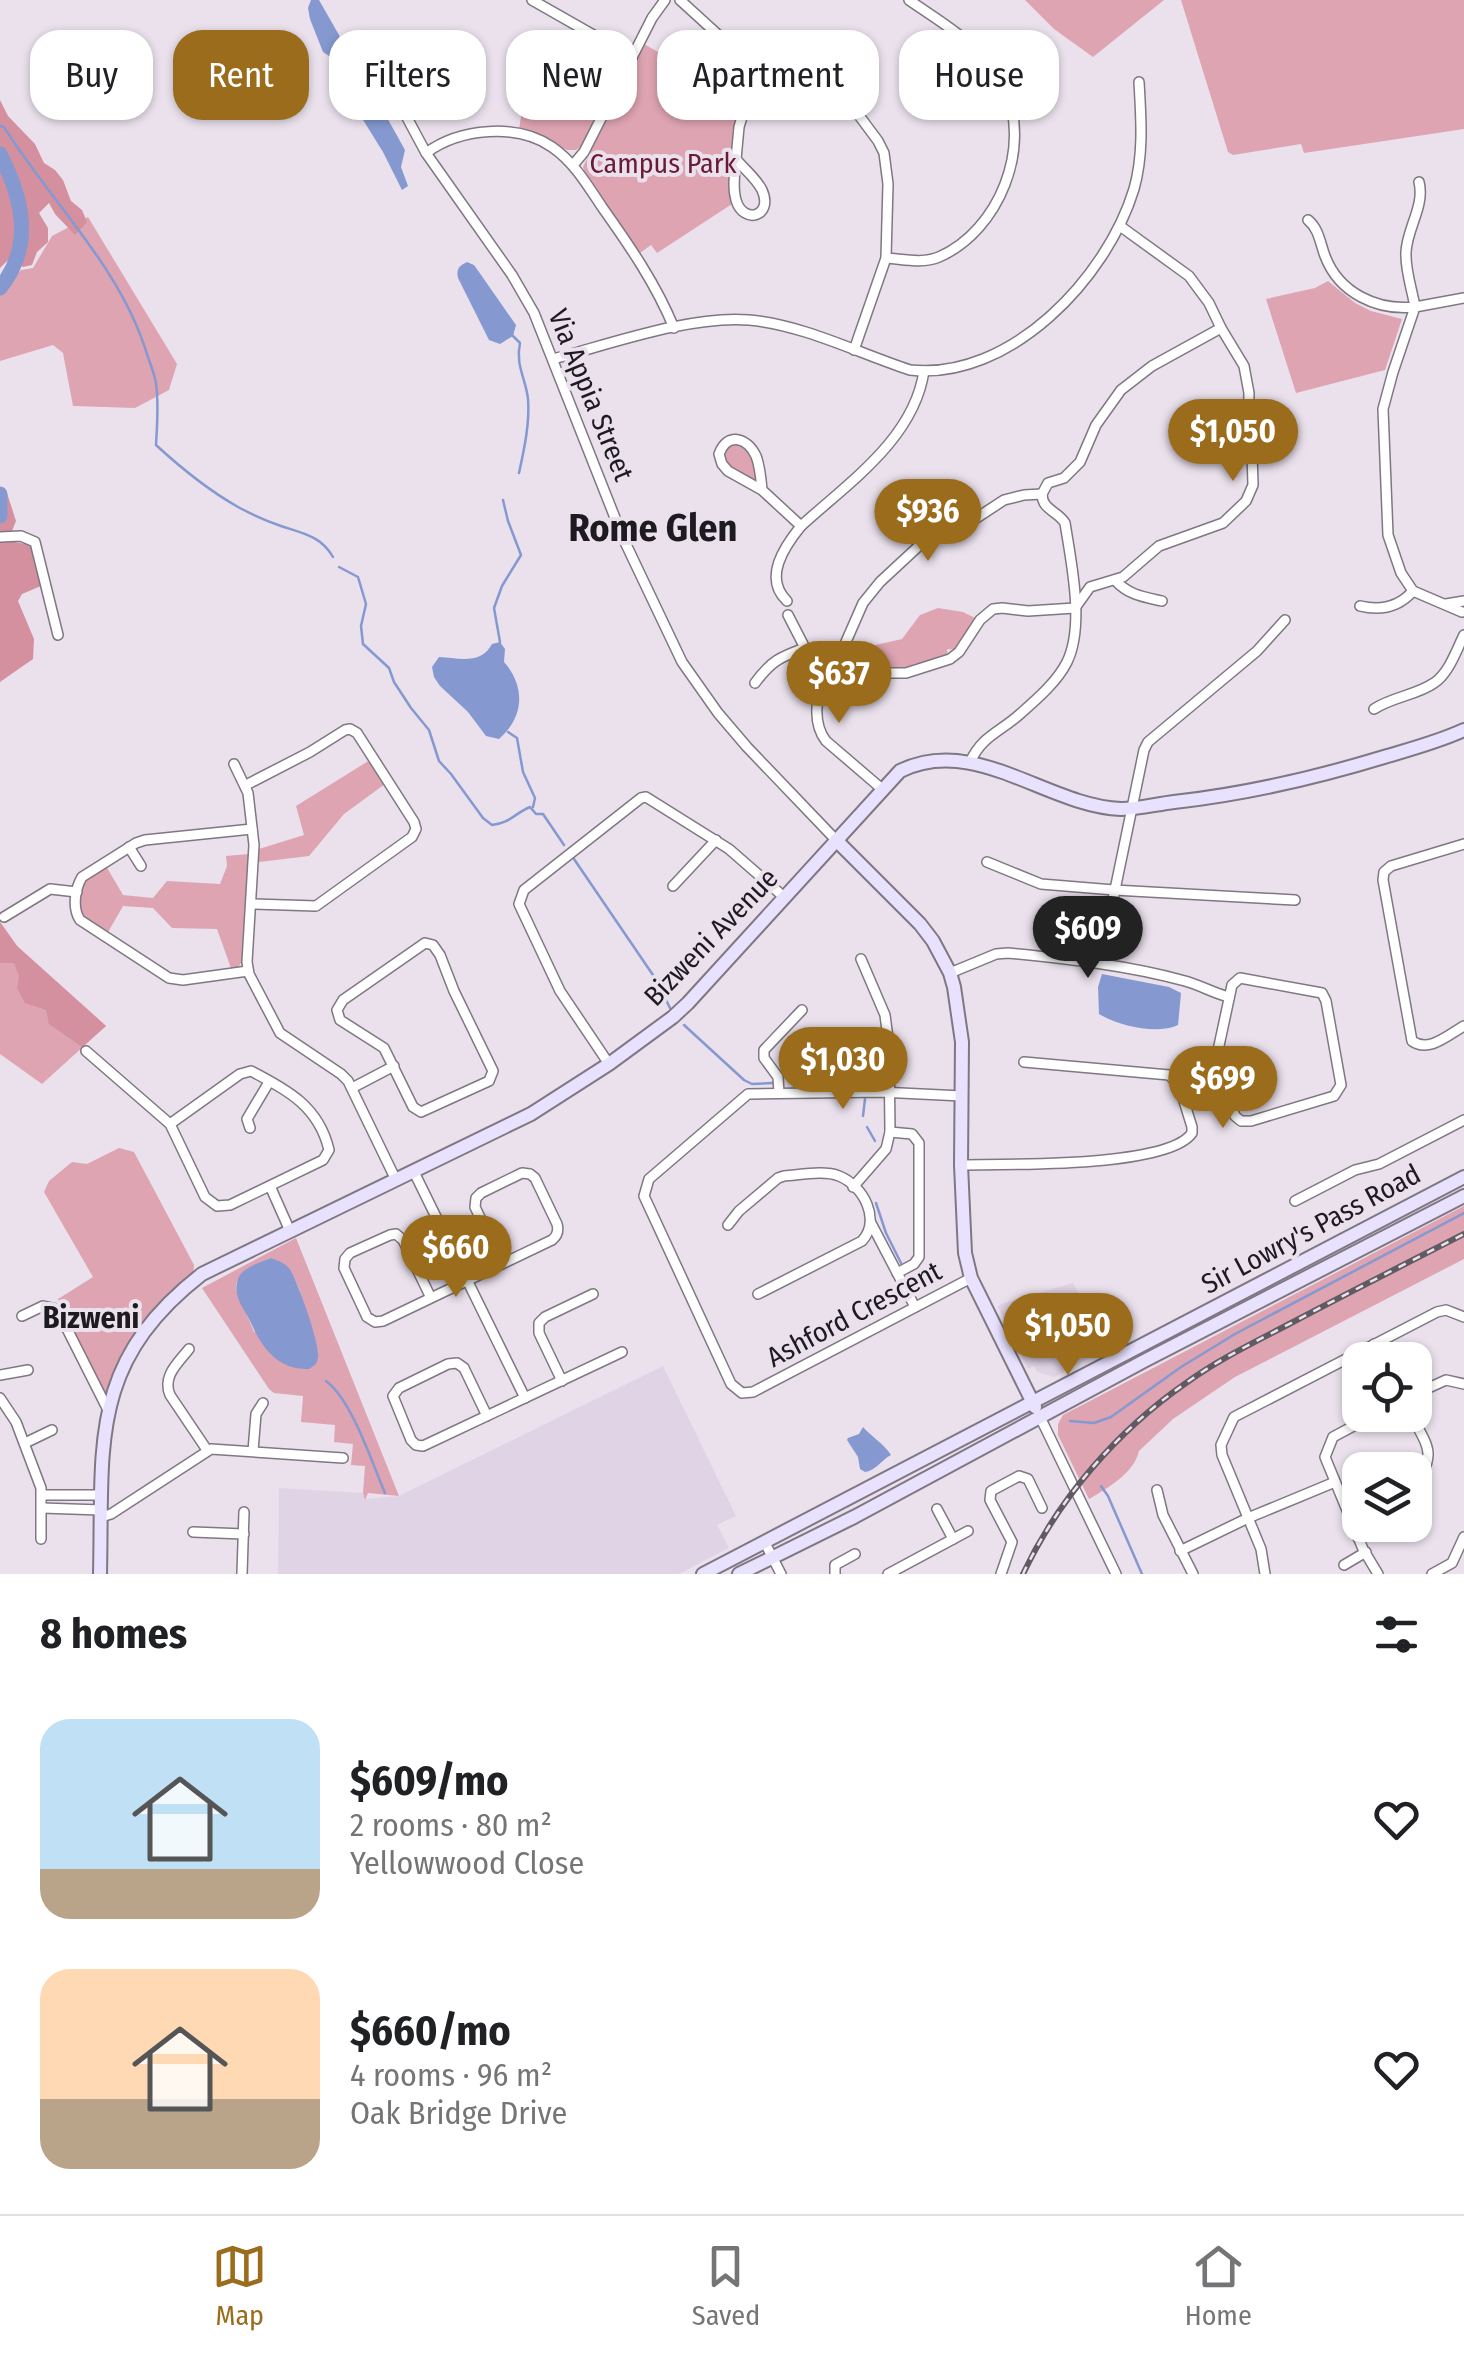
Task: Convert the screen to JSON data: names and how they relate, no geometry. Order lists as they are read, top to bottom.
{
  "streets": {
    "street": [
      "Via Appia Street",
      "Bizweni Avenue",
      "Sir Lowry's Pass Road",
      "Ashford Crescent"
    ]
  },
  "crossings": [
    ["Via Appia Street", "Bizweni Avenue"]
  ],
  "districts": ["Rome Glen", "Bizweni"],
  "parks": ["Campus Park"],
  "page": {
    "chip": [
      "Buy",
      "Rent",
      "Filters",
      "New",
      "Apartment",
      "House"
    ],
    "price": [
      "$1,050",
      "$936",
      "$637",
      "$609",
      "$1,030",
      "$699",
      "$660",
      "$1,050"
    ],
    "heading": "8 homes",
    "list": [
      {
        "name": "$609/mo",
        "note": "2 rooms · 80 m² · Yellowwood Close"
      },
      {
        "name": "$660/mo",
        "note": "4 rooms · 96 m² · Oak Bridge Drive"
      }
    ],
    "tabs": ["Map", "Saved", "Home"]
  }
}
